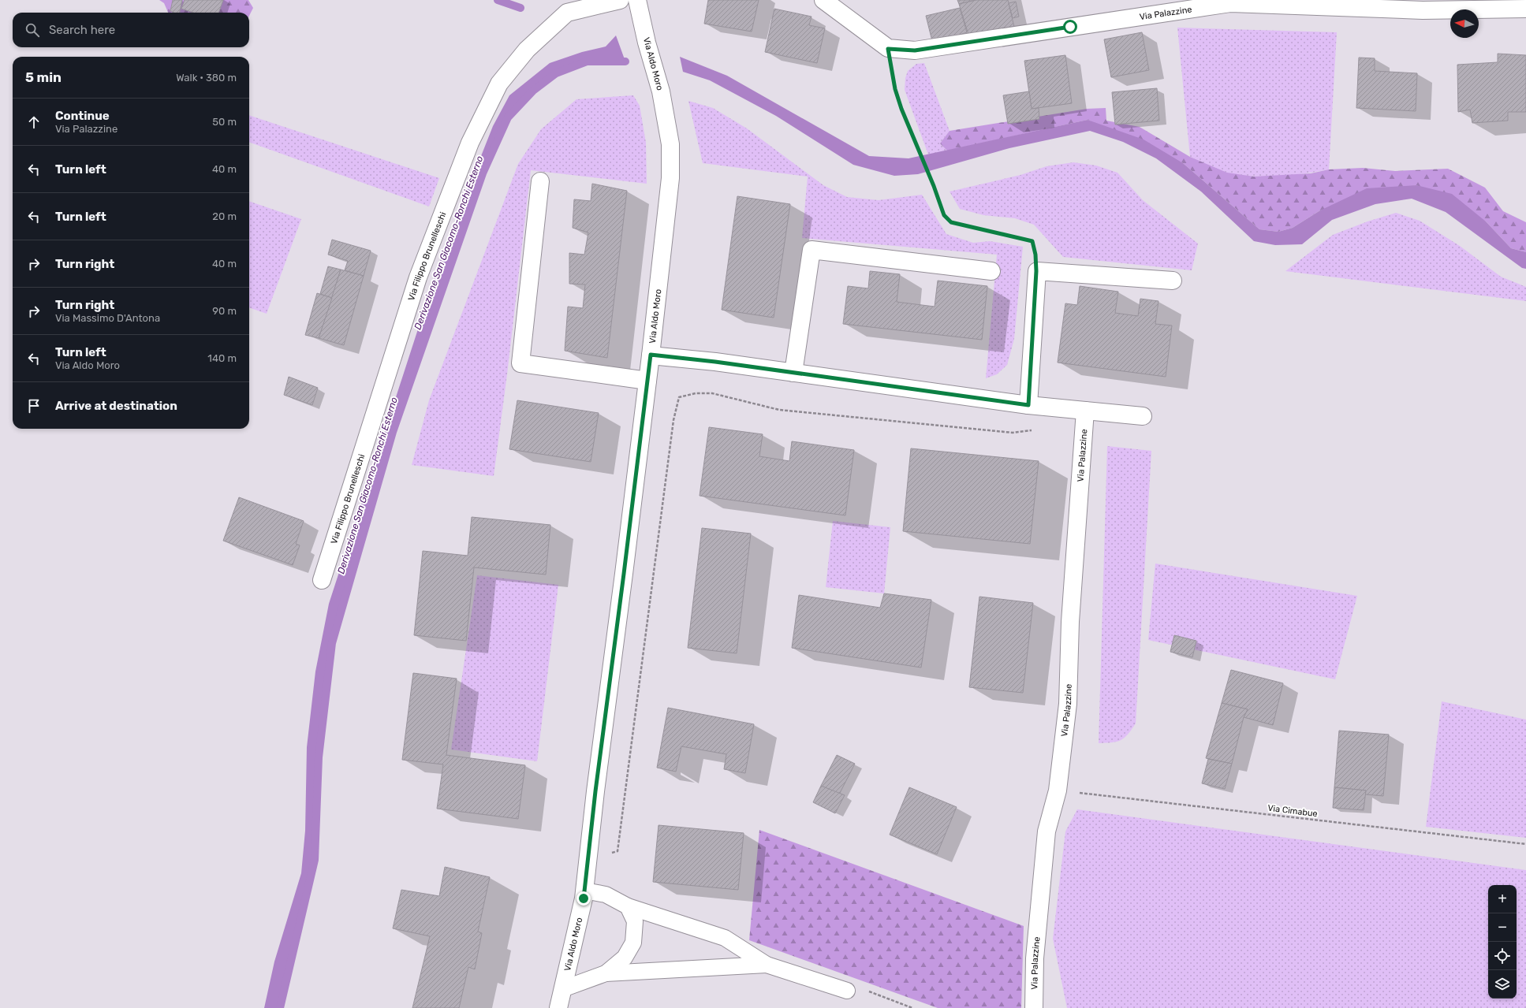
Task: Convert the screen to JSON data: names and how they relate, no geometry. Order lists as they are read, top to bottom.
{
  "streets": {
    "street": ["Via Palazzine", "Via Aldo Moro", "Via Filippo Brunelleschi"],
    "path": ["Via Cimabue"]
  },
  "crossings": [
    ["Via Palazzine", "Via Cimabue"]
  ],
  "water": ["Derivazione San Giacomo-Ronchi Esterno"],
  "north": "left",
  "page": {
    "search": "Search here",
    "heading": ["5 min", "Walk · 380 m"],
    "list": [
      ["Continue", "Via Palazzine", "50 m"],
      ["Turn left", "40 m"],
      ["Turn left", "20 m"],
      ["Turn right", "40 m"],
      ["Turn right", "Via Massimo D'Antona", "90 m"],
      ["Turn left", "Via Aldo Moro", "140 m"],
      "Arrive at destination"
    ],
    "map_buttons": ["+", "−"]
  }
}
